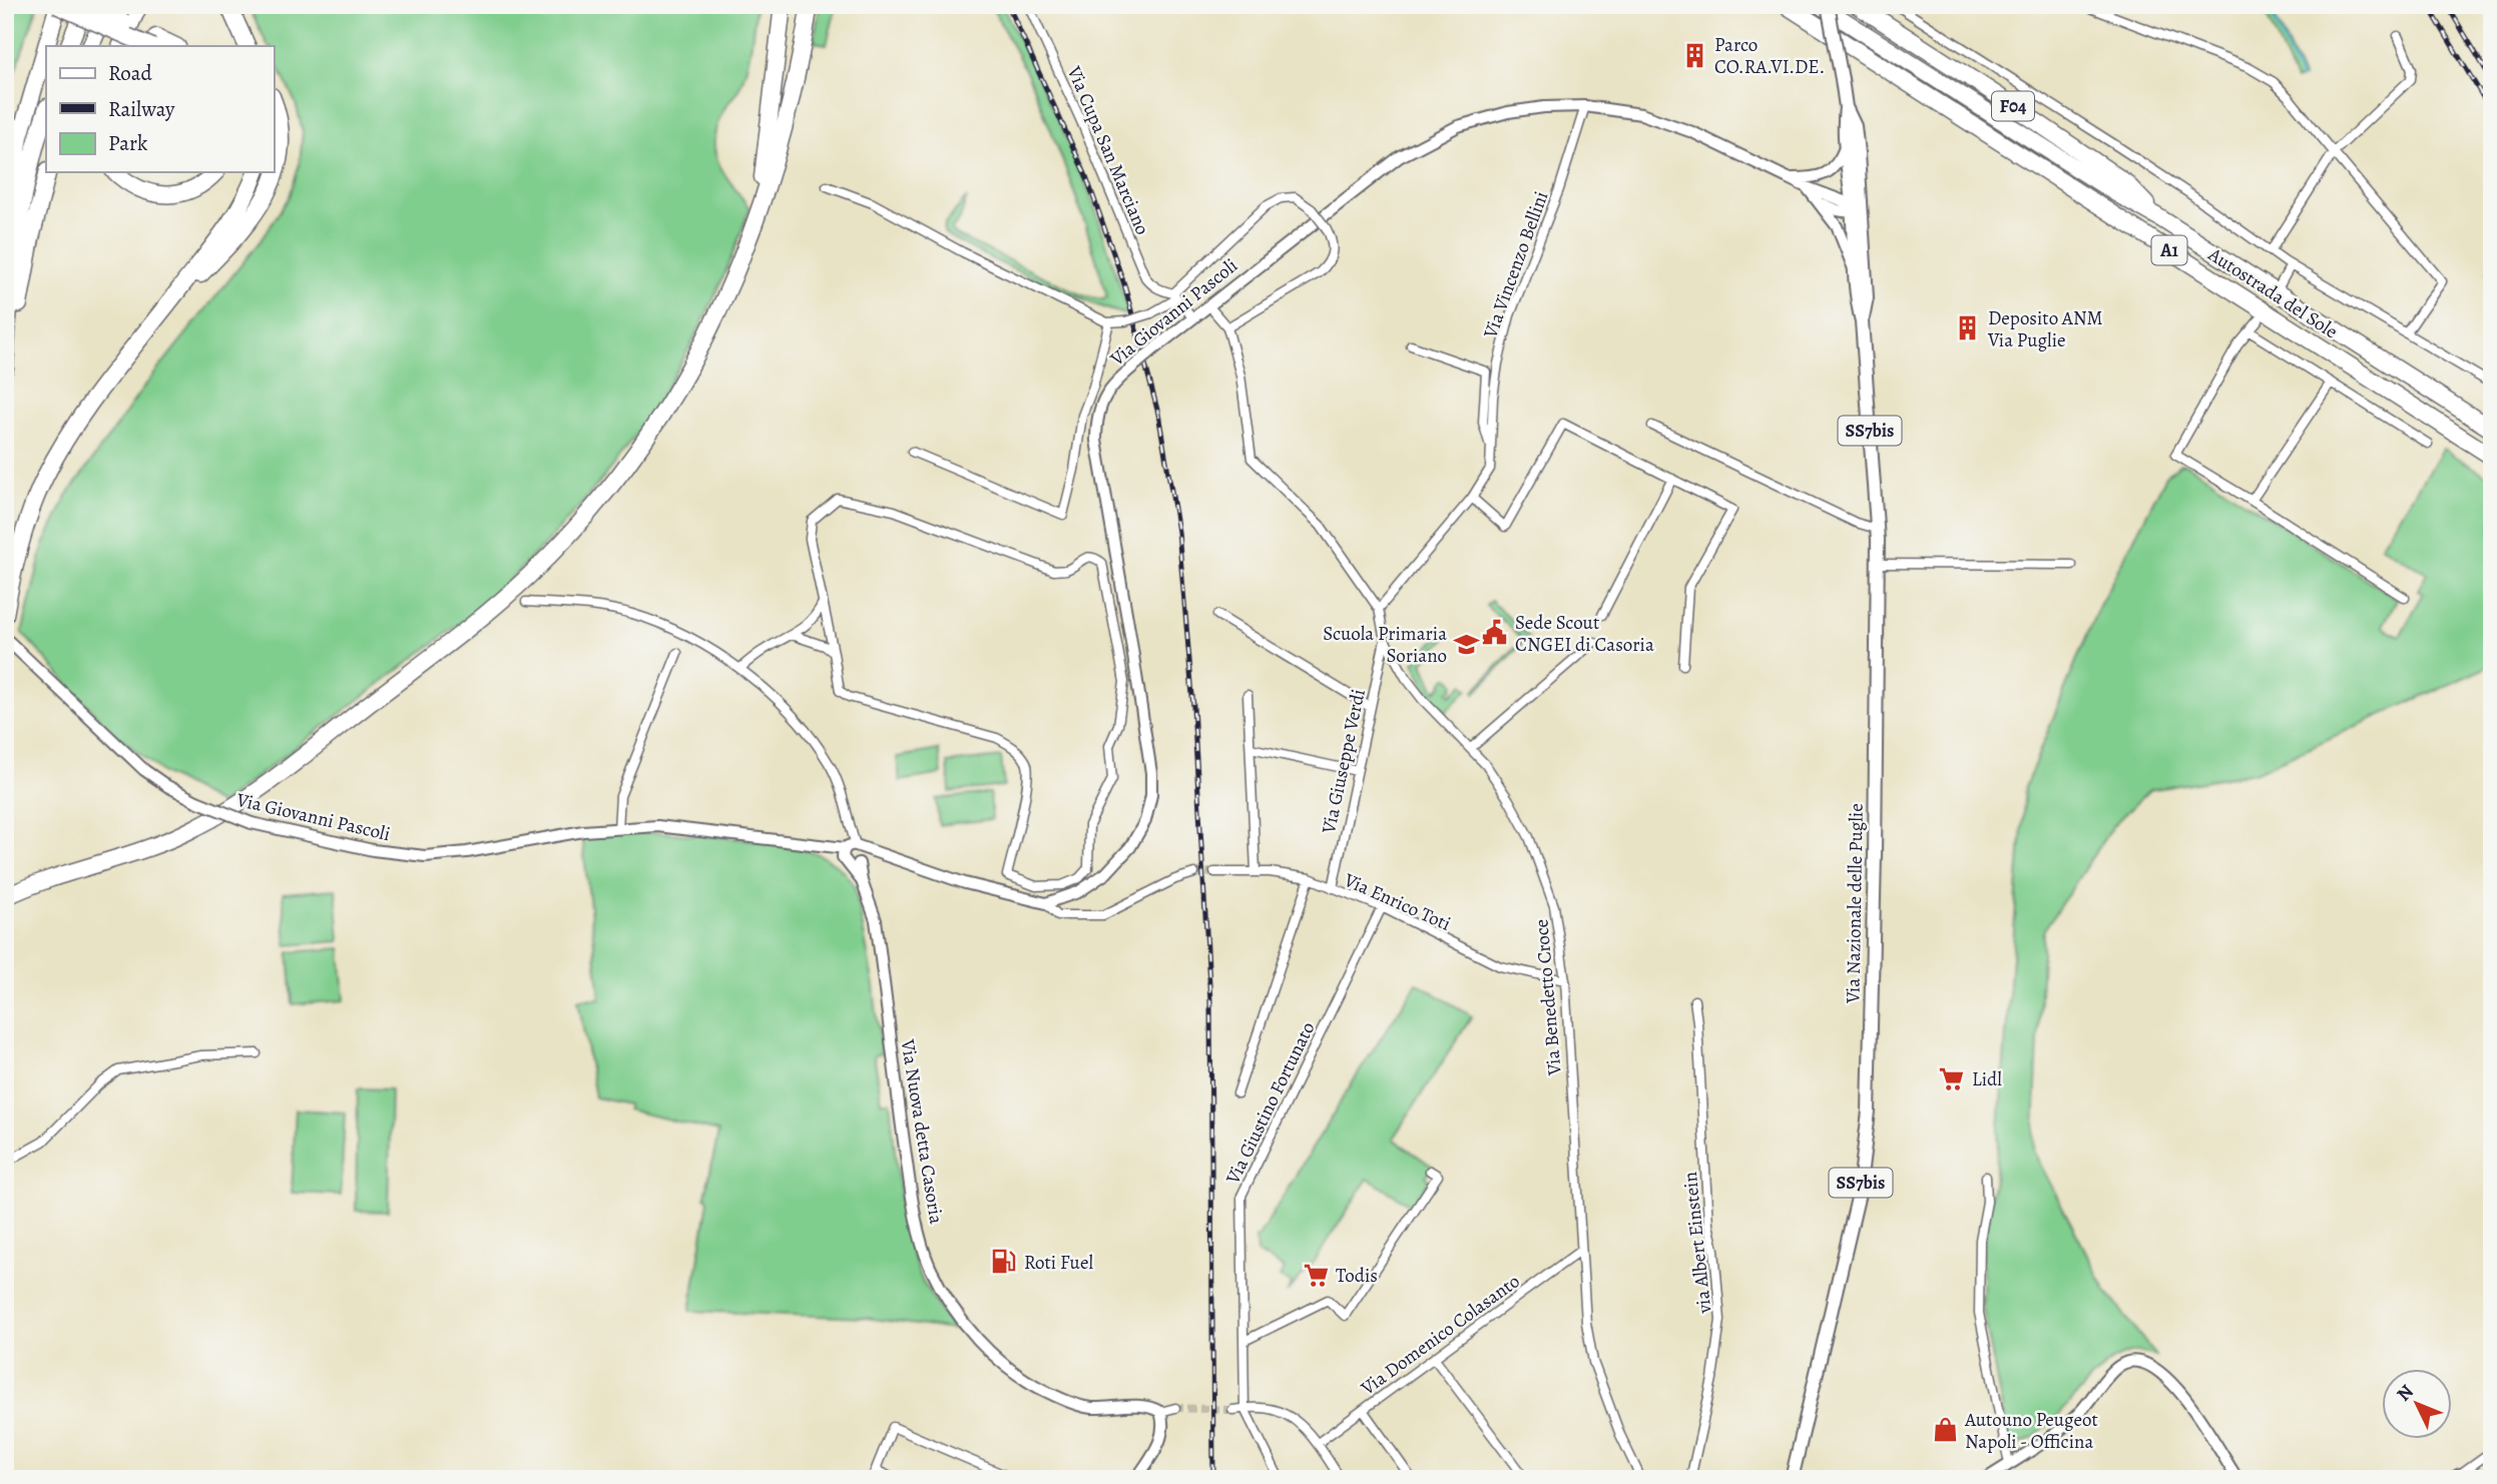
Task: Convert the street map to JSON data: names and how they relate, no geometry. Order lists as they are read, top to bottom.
{
  "streets": {
    "highway": ["F04", "A1", "Autostrada del Sole"],
    "main road": ["SS7bis", "Via Nazionale delle Puglie"],
    "street": [
      "Via Cupa San Marciano",
      "Via Vincenzo Bellini",
      "Via Giovanni Pascoli",
      "Via Giuseppe Verdi",
      "Via Enrico Toti",
      "Via Benedetto Croce",
      "Via Giustino Fortunato",
      "Via Nuova detta Casoria",
      "via Albert Einstein",
      "Via Domenico Colasanto"
    ]
  },
  "crossings": [
    ["F04", "Autostrada del Sole"],
    ["Via Vincenzo Bellini", "Via Giovanni Pascoli"],
    ["Via Vincenzo Bellini", "Via Benedetto Croce"],
    ["Via Giovanni Pascoli", "Via Benedetto Croce"],
    ["Via Giovanni Pascoli", "Via Nuova detta Casoria"],
    ["Via Giuseppe Verdi", "Via Enrico Toti"],
    ["Via Giuseppe Verdi", "Via Benedetto Croce"],
    ["Via Enrico Toti", "Via Benedetto Croce"],
    ["Via Enrico Toti", "Via Giustino Fortunato"],
    ["Via Benedetto Croce", "Via Domenico Colasanto"]
  ],
  "places": {
    "building": ["Parco CO.RA.VI.DE.", "Deposito ANM Via Puglie"],
    "public building": ["Sede Scout CNGEI di Casoria"],
    "school or university": ["Scuola Primaria Soriano"],
    "supermarket": ["Lidl", "Todis"],
    "fuel station": ["Roti Fuel"],
    "shop": ["Autouno Peugeot Napoli - Officina"]
  },
  "legend": ["Road", "Railway", "Park"],
  "north": "top left"
}
